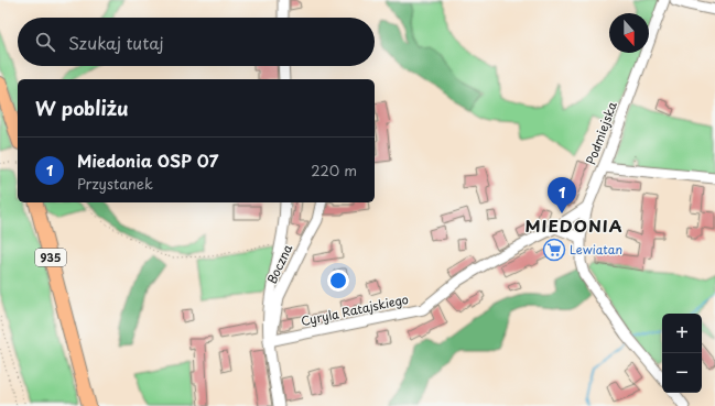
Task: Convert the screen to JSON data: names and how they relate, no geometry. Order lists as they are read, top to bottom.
{
  "streets": {
    "main road": ["935"],
    "street": ["Podmiejska", "Boczna", "Cyryla Ratajskiego"]
  },
  "crossings": [
    ["Podmiejska", "Cyryla Ratajskiego"],
    ["Boczna", "Cyryla Ratajskiego"]
  ],
  "districts": ["MIEDONIA"],
  "places": {
    "supermarket": ["Lewiatan"]
  },
  "north": "bottom",
  "page": {
    "search": "Szukaj tutaj",
    "heading": "W pobliżu",
    "list": [
      {
        "mark": "1",
        "name": "Miedonia OSP 07",
        "note": "Przystanek",
        "value": "220 m"
      }
    ],
    "pins": "1",
    "map_buttons": ["+", "−"]
  }
}
